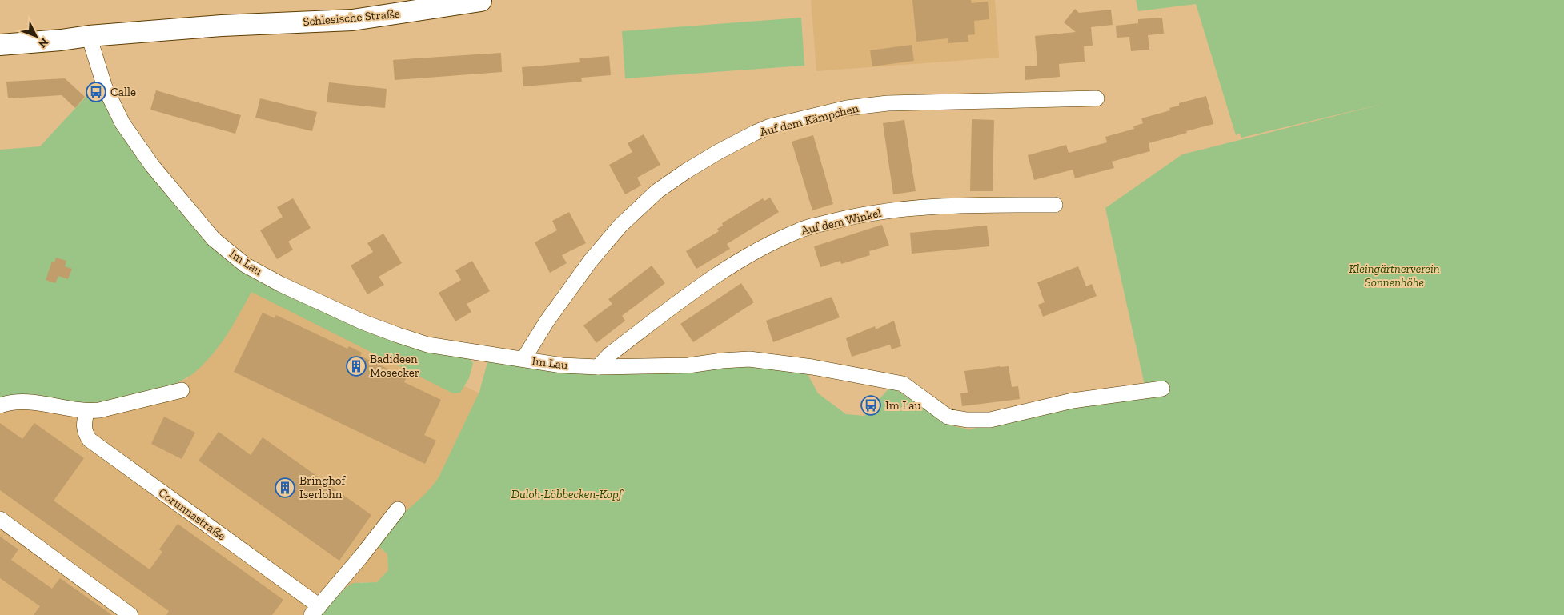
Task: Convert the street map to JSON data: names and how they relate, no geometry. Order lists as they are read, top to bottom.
{
  "streets": {
    "main road": ["Schlesische Straße"],
    "street": [
      "Auf dem Kämpchen",
      "Auf dem Winkel",
      "Im Lau",
      "Corunnastraße"
    ]
  },
  "crossings": [
    ["Schlesische Straße", "Im Lau"],
    ["Auf dem Kämpchen", "Im Lau"],
    ["Auf dem Winkel", "Im Lau"]
  ],
  "parks": ["Kleingärtnerverein Sonnenhöhe", "Duloh-Löbbecken-Kopf"],
  "places": {
    "bus stop": ["Calle", "Im Lau"],
    "building": ["Badideen Mosecker", "Bringhof Iserlohn"]
  },
  "north": "bottom right"
}
